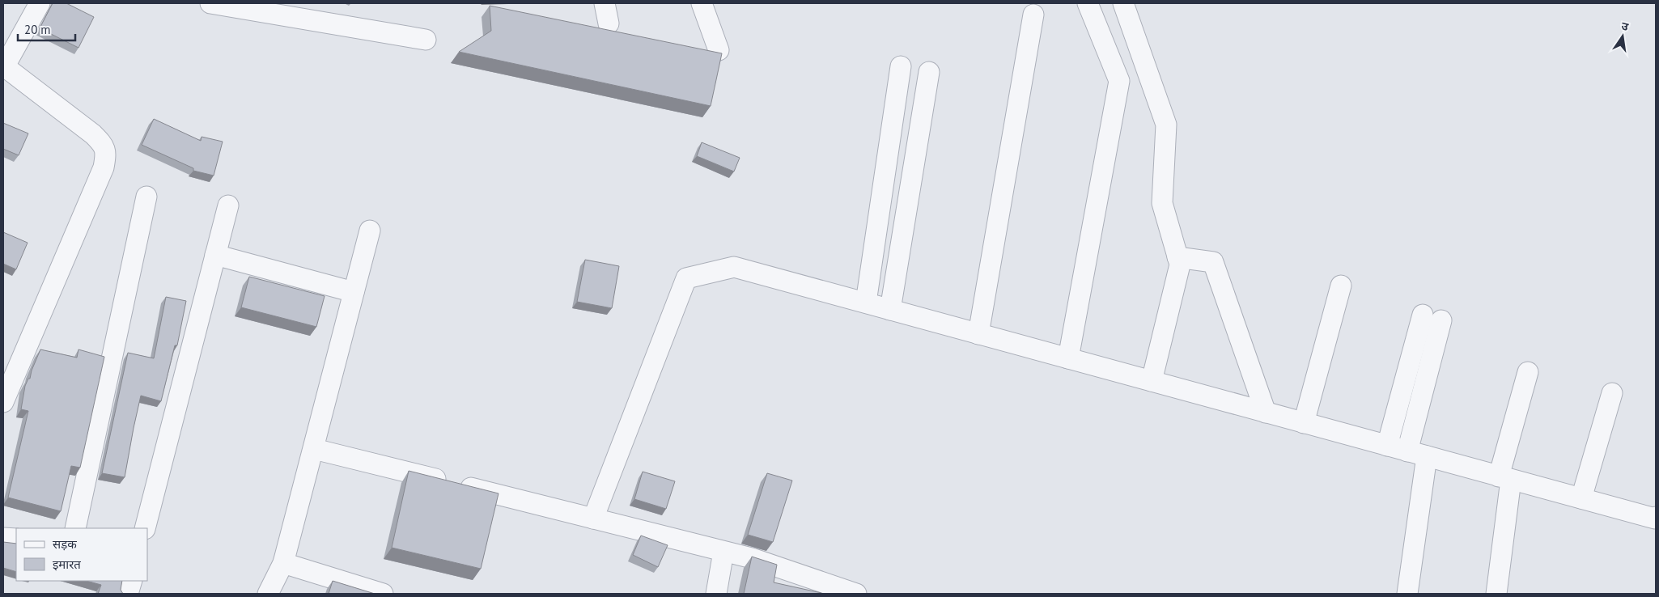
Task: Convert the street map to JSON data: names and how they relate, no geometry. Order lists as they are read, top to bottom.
{
  "legend": ["सड़क", "इमारत"],
  "scale_bar": "20 m",
  "north": "top"
}
